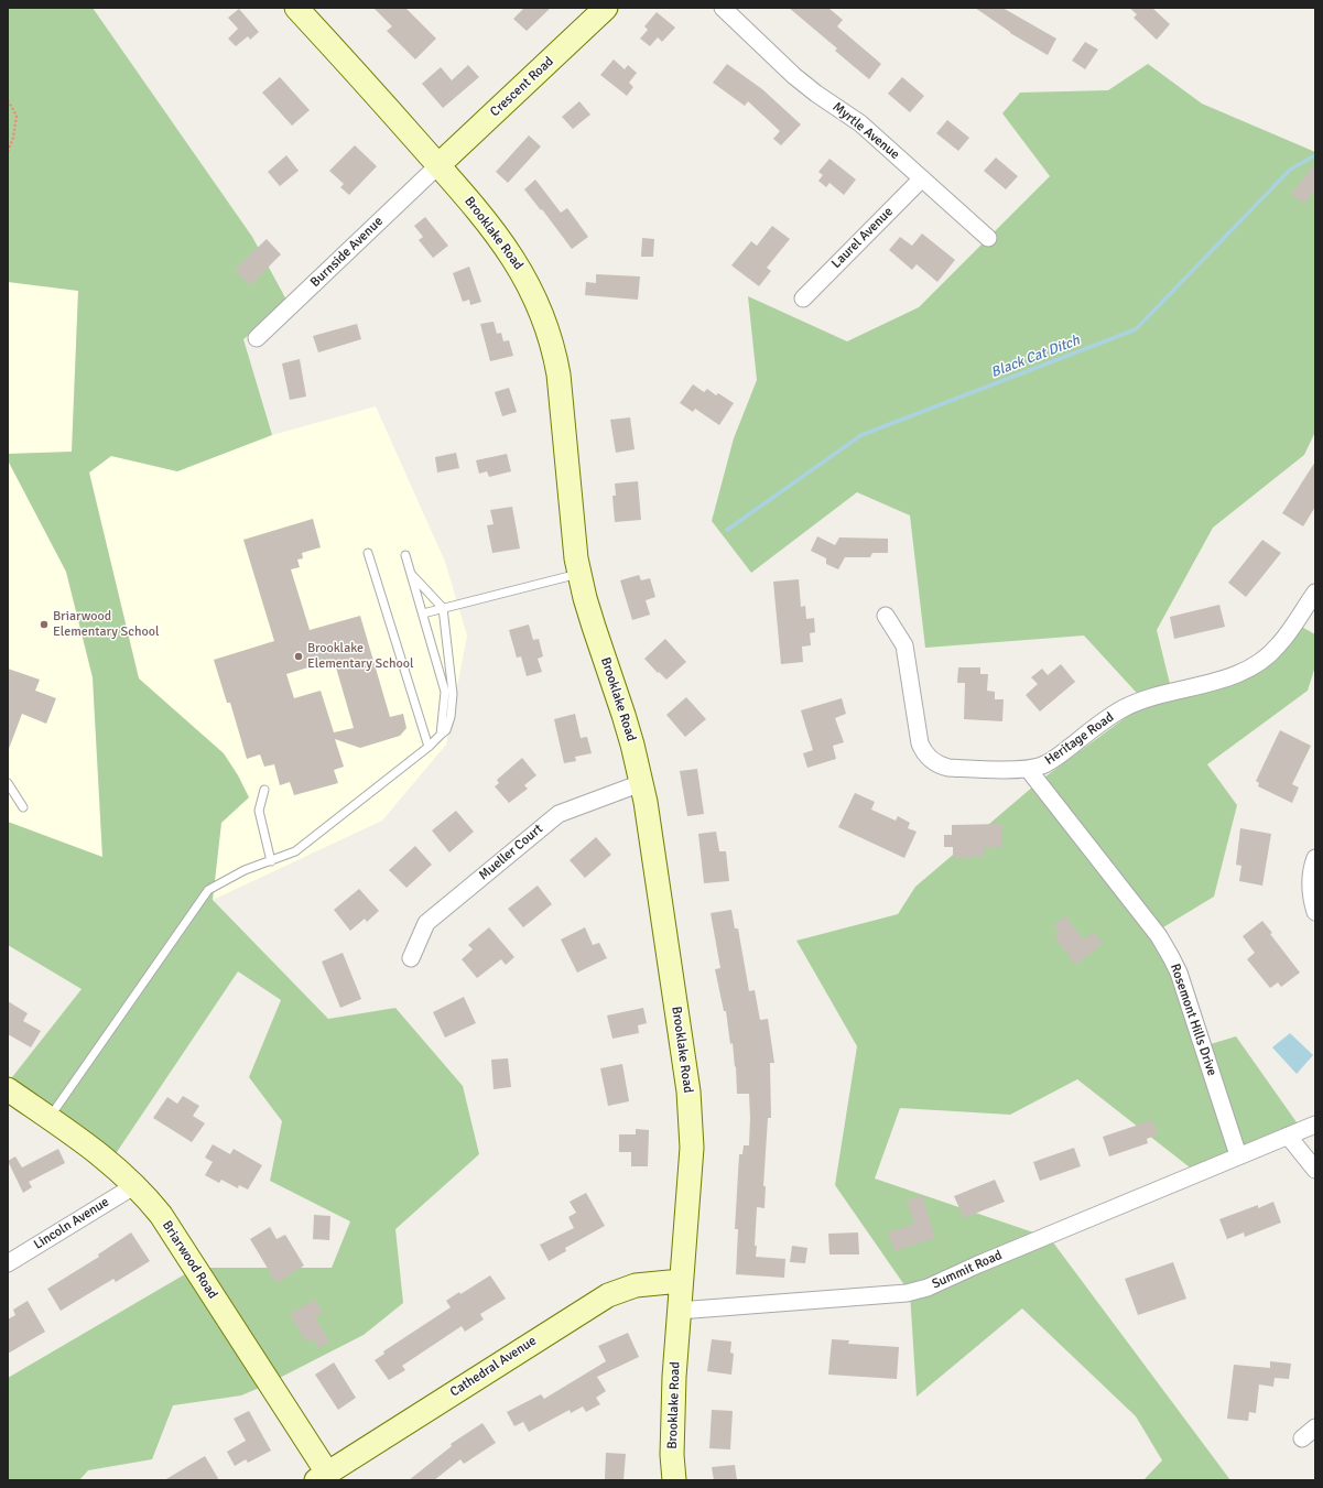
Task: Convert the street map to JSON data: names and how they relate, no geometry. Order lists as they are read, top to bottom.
{
  "streets": {
    "street": [
      "Crescent Road",
      "Myrtle Avenue",
      "Brooklake Road",
      "Laurel Avenue",
      "Burnside Avenue",
      "Heritage Road",
      "Mueller Court",
      "Rosemont Hills Drive",
      "Lincoln Avenue",
      "Briarwood Road",
      "Summit Road",
      "Cathedral Avenue"
    ]
  },
  "crossings": [
    ["Crescent Road", "Brooklake Road"],
    ["Crescent Road", "Burnside Avenue"],
    ["Myrtle Avenue", "Laurel Avenue"],
    ["Brooklake Road", "Burnside Avenue"],
    ["Brooklake Road", "Mueller Court"],
    ["Brooklake Road", "Summit Road"],
    ["Brooklake Road", "Cathedral Avenue"],
    ["Heritage Road", "Rosemont Hills Drive"],
    ["Rosemont Hills Drive", "Summit Road"],
    ["Lincoln Avenue", "Briarwood Road"],
    ["Briarwood Road", "Cathedral Avenue"]
  ],
  "water": ["Black Cat Ditch"],
  "places": ["Briarwood Elementary School", "Brooklake Elementary School"]
}
